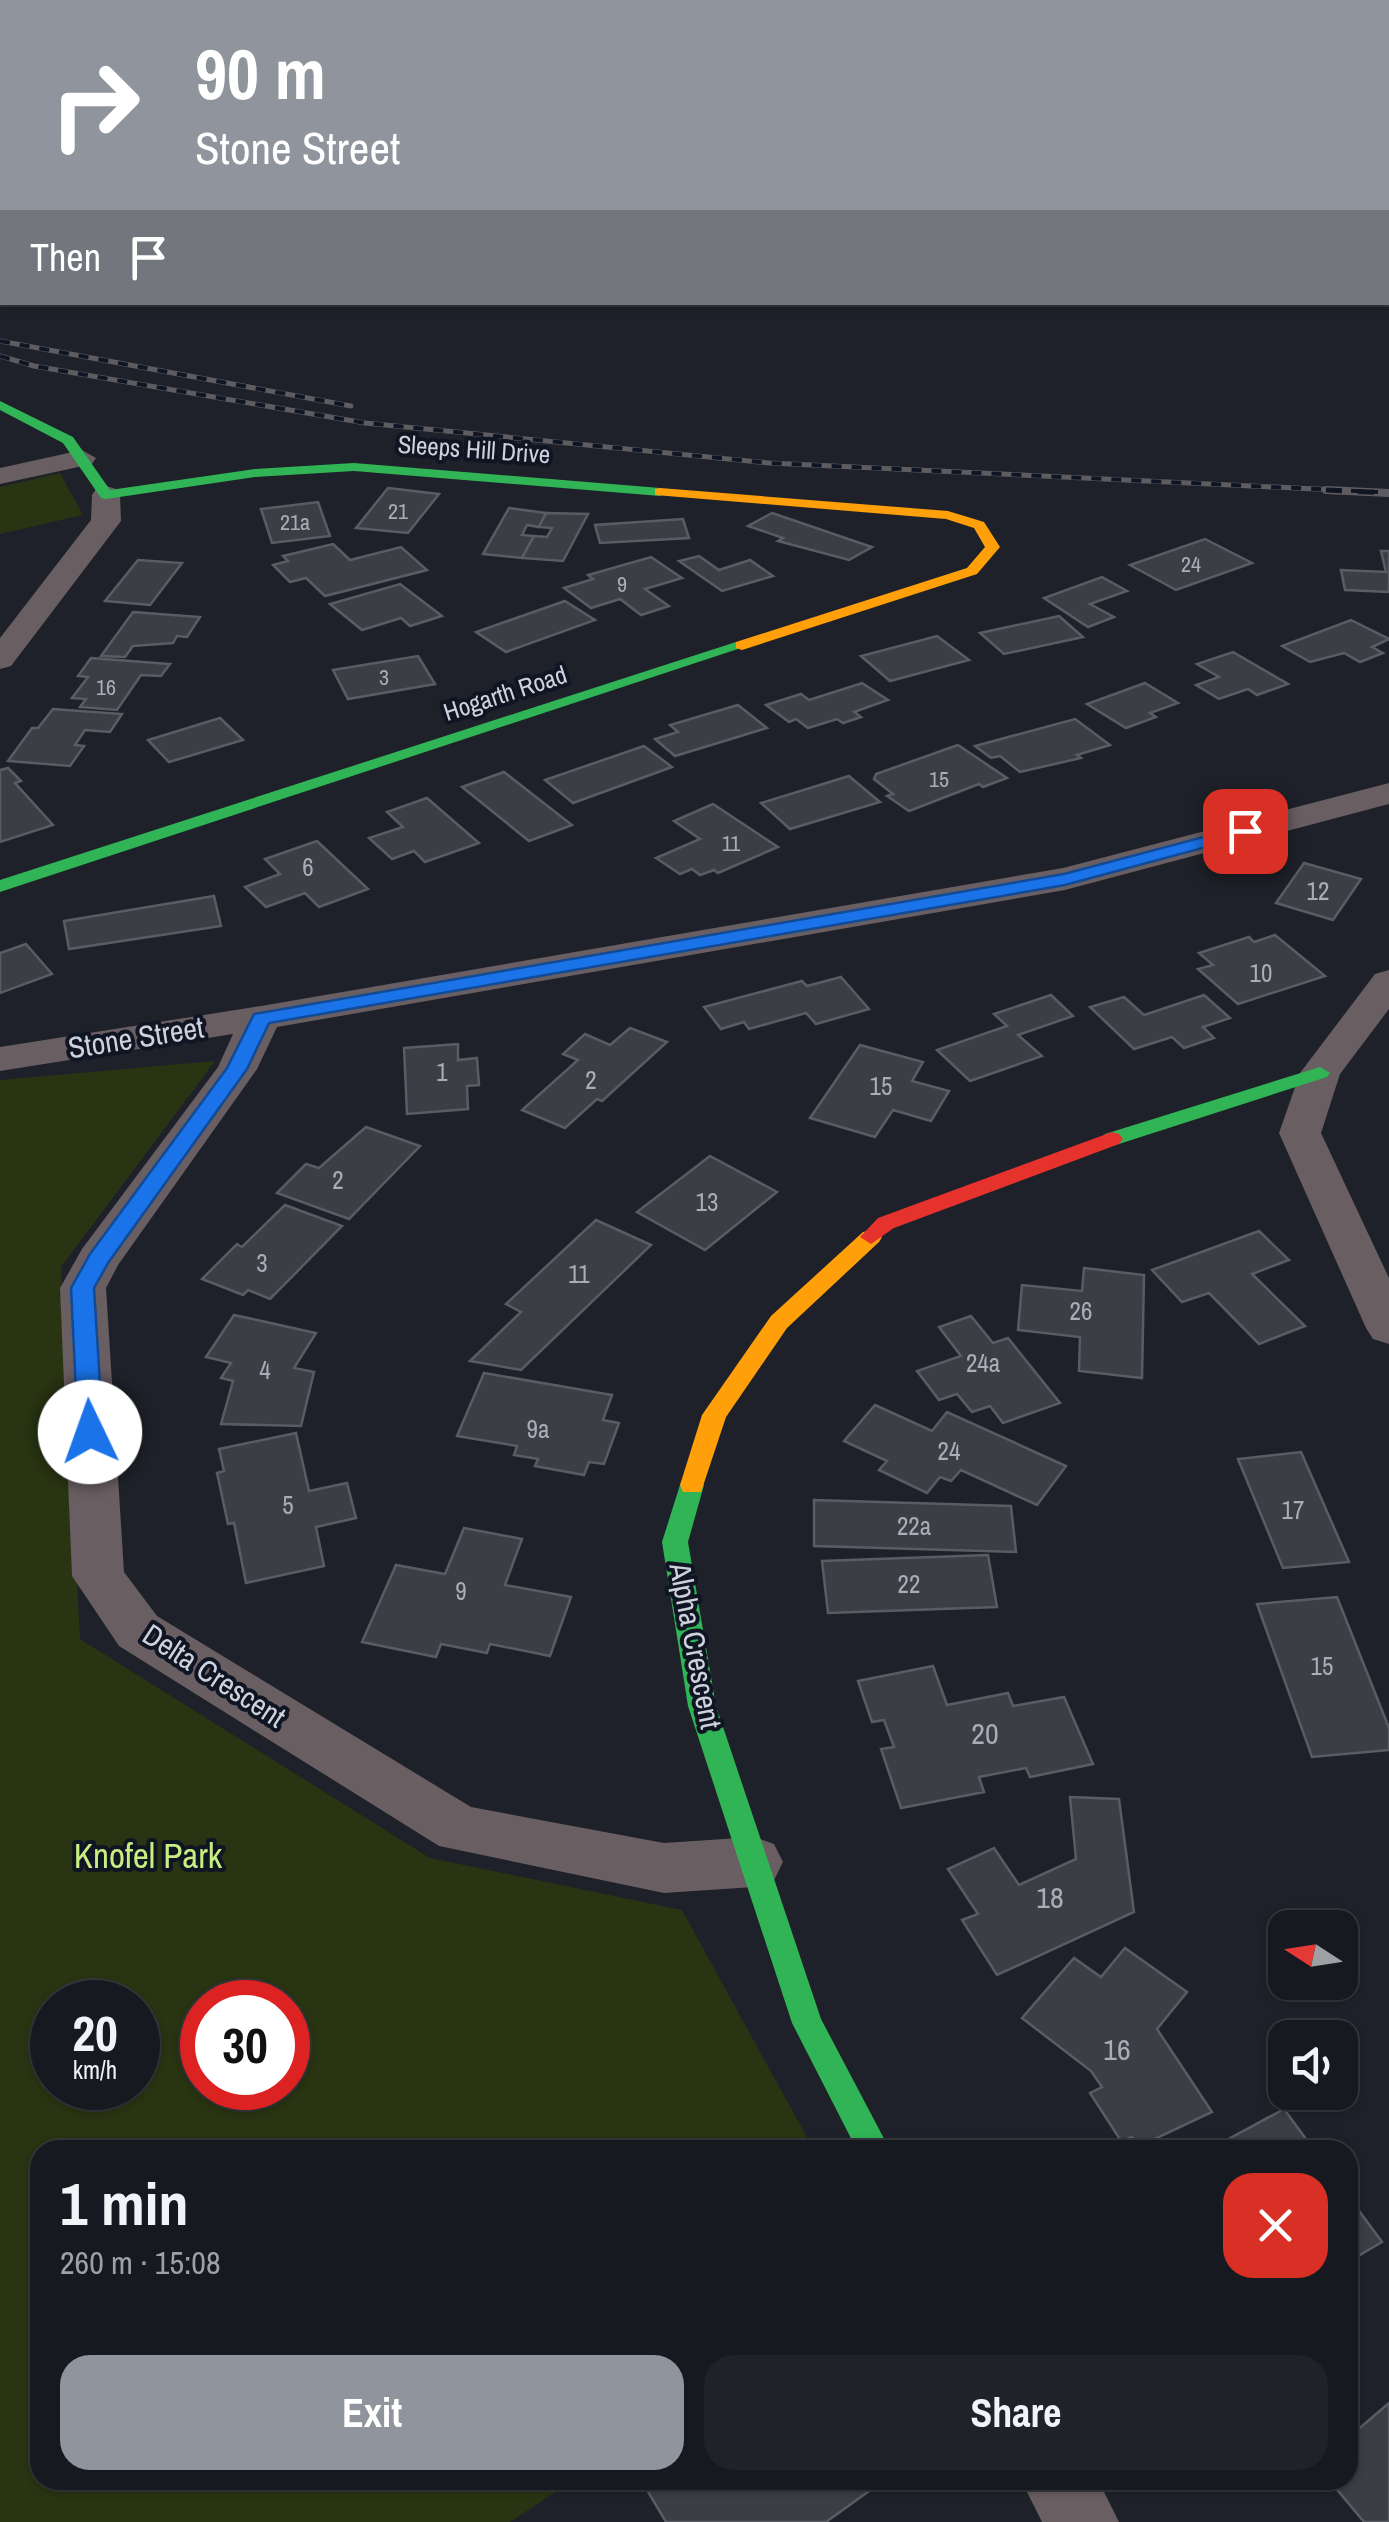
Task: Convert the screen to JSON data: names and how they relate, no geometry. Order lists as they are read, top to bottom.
{
  "streets": {
    "street": [
      "Sleeps Hill Drive",
      "Hogarth Road",
      "Stone Street",
      "Alpha Crescent",
      "Delta Crescent"
    ]
  },
  "crossings": [
    ["Sleeps Hill Drive", "Hogarth Road"],
    ["Stone Street", "Delta Crescent"],
    ["Alpha Crescent", "Delta Crescent"]
  ],
  "parks": ["Knofel Park"],
  "house_numbers": [
    "21",
    "21a",
    "24",
    "9",
    "3",
    "16",
    "15",
    "11",
    "6",
    "12",
    "10",
    "1",
    "2",
    "15",
    "2",
    "13",
    "3",
    "11",
    "26",
    "24a",
    "4",
    "9a",
    "24",
    "5",
    "17",
    "22a",
    "22",
    "9",
    "15",
    "20",
    "18",
    "16"
  ],
  "north": "left",
  "page": {
    "turn": ["90 m", "Stone Street"],
    "then": "Then",
    "speed": "20 km/h",
    "limit": "30",
    "heading": ["1 min", "260 m · 15:08"],
    "buttons": ["Exit", "Share"]
  }
}
